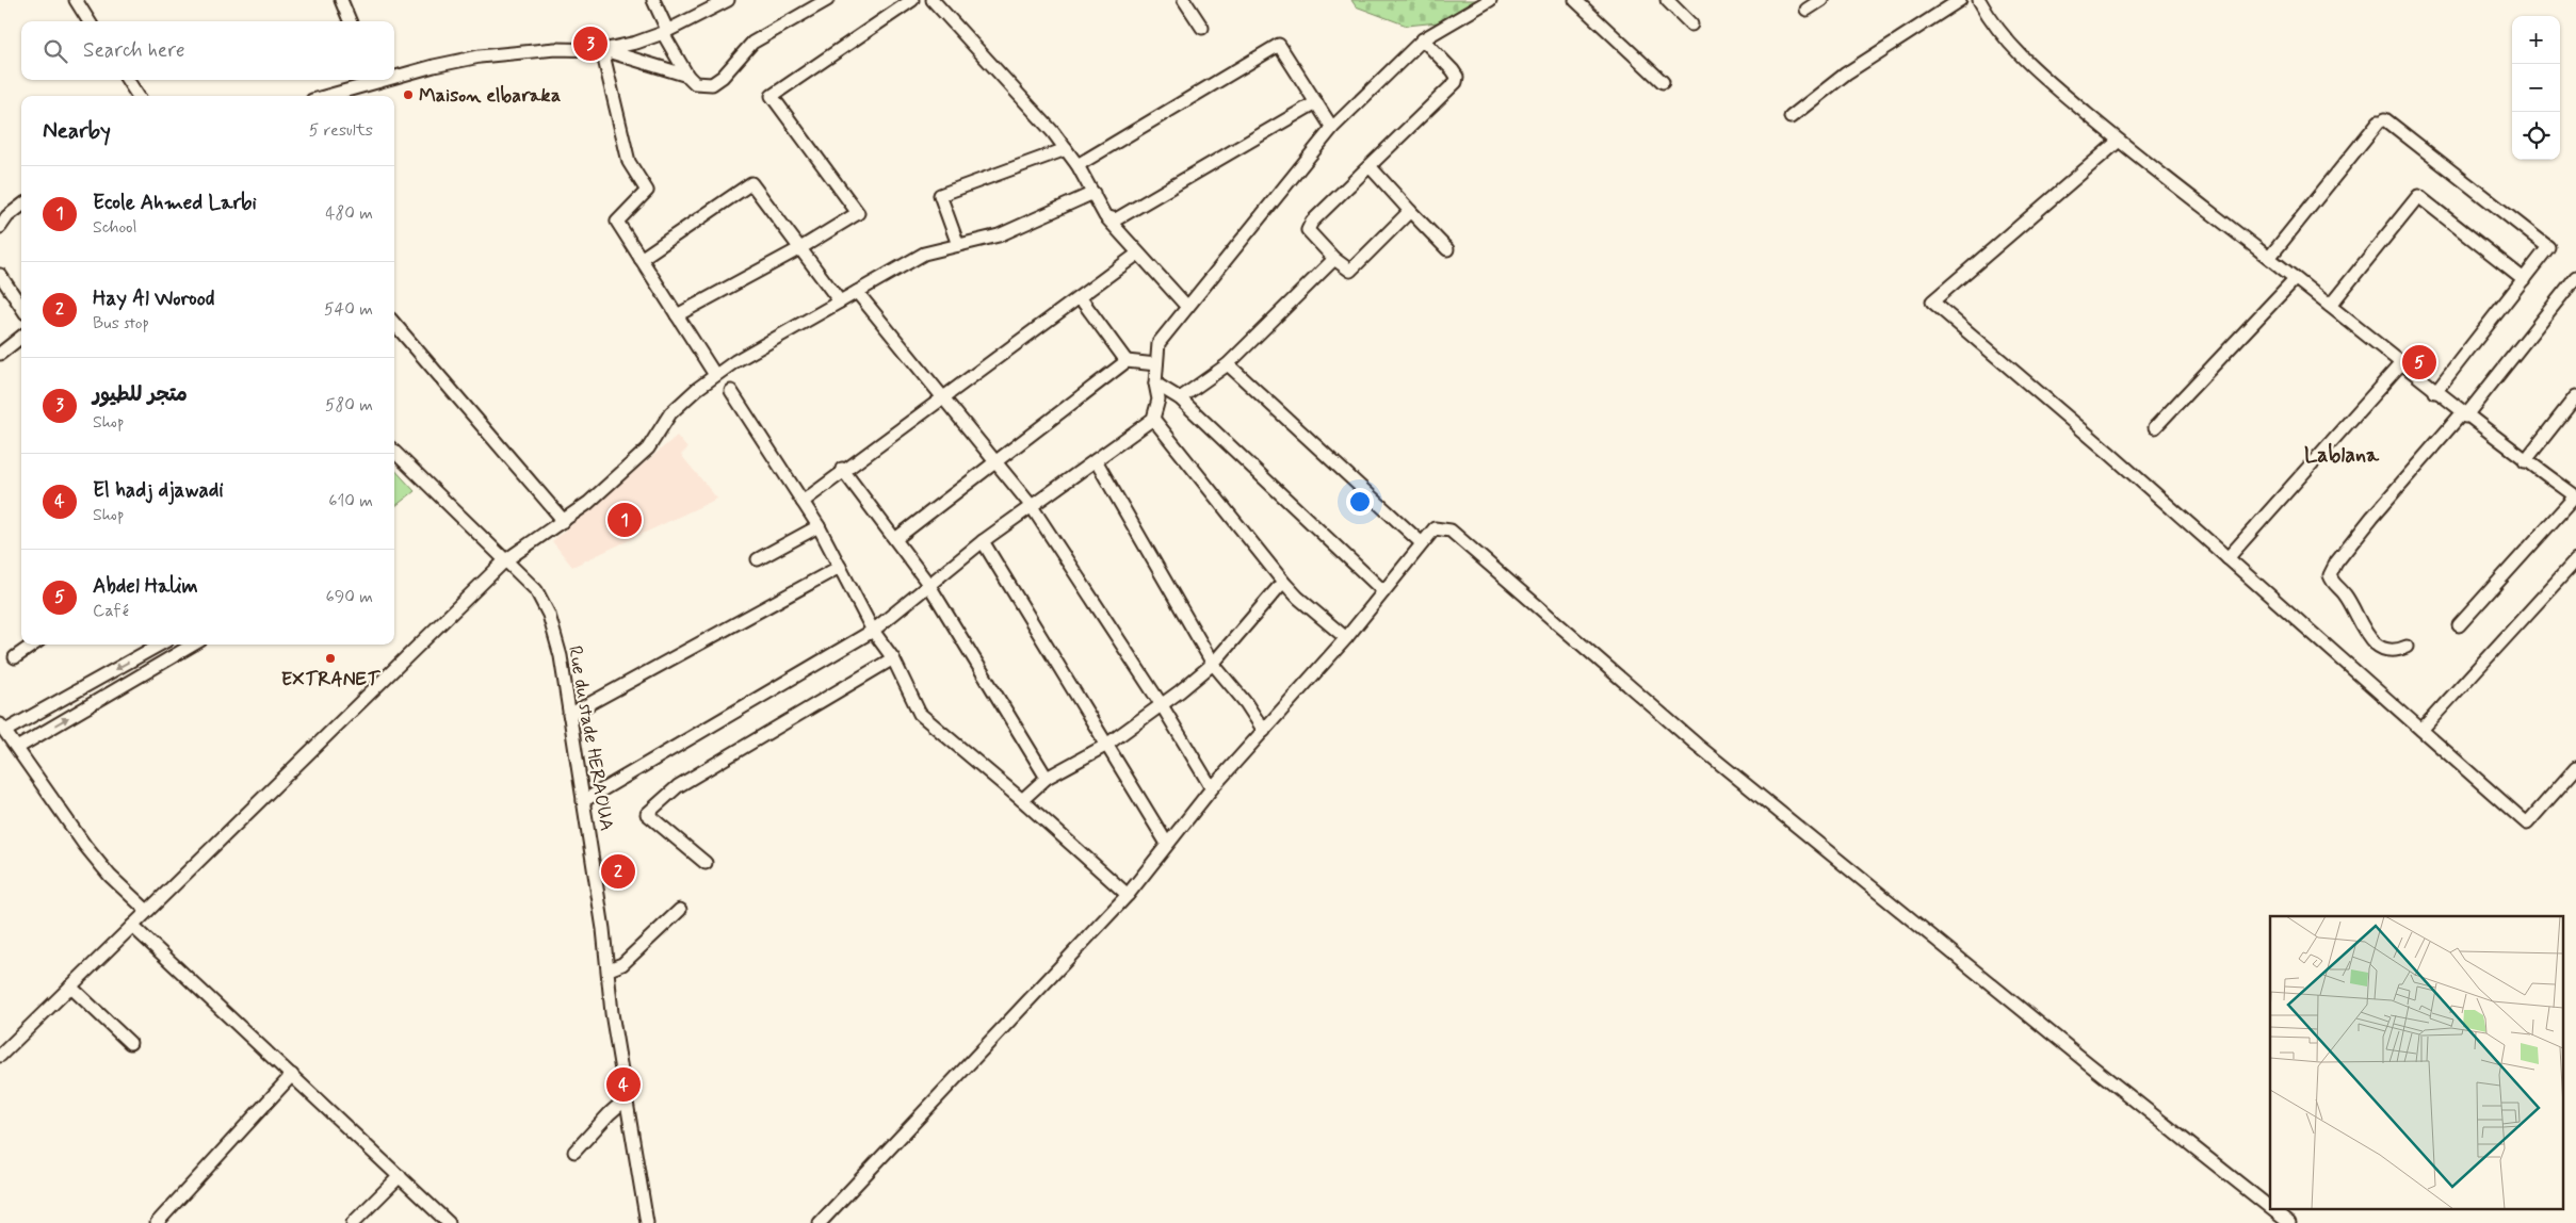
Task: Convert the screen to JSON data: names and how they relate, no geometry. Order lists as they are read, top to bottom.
{
  "streets": {
    "street": ["Rue du stade HERAOUA"]
  },
  "districts": ["Lablana"],
  "places": ["Maison elbaraka", "EXTRANET"],
  "page": {
    "map_buttons": ["+", "−"],
    "search": "Search here",
    "pins": [
      "3",
      "5",
      "1",
      "2",
      "4"
    ],
    "heading": ["Nearby", "5 results"],
    "list": [
      {
        "mark": "1",
        "name": "Ecole Ahmed Larbi",
        "note": "School",
        "value": "480 m"
      },
      {
        "mark": "2",
        "name": "Hay Al Worood",
        "note": "Bus stop",
        "value": "540 m"
      },
      {
        "mark": "3",
        "name": "متجر للطيور",
        "note": "Shop",
        "value": "580 m"
      },
      {
        "mark": "4",
        "name": "El hadj djawadi",
        "note": "Shop",
        "value": "610 m"
      },
      {
        "mark": "5",
        "name": "Abdel Halim",
        "note": "Café",
        "value": "690 m"
      }
    ]
  }
}
